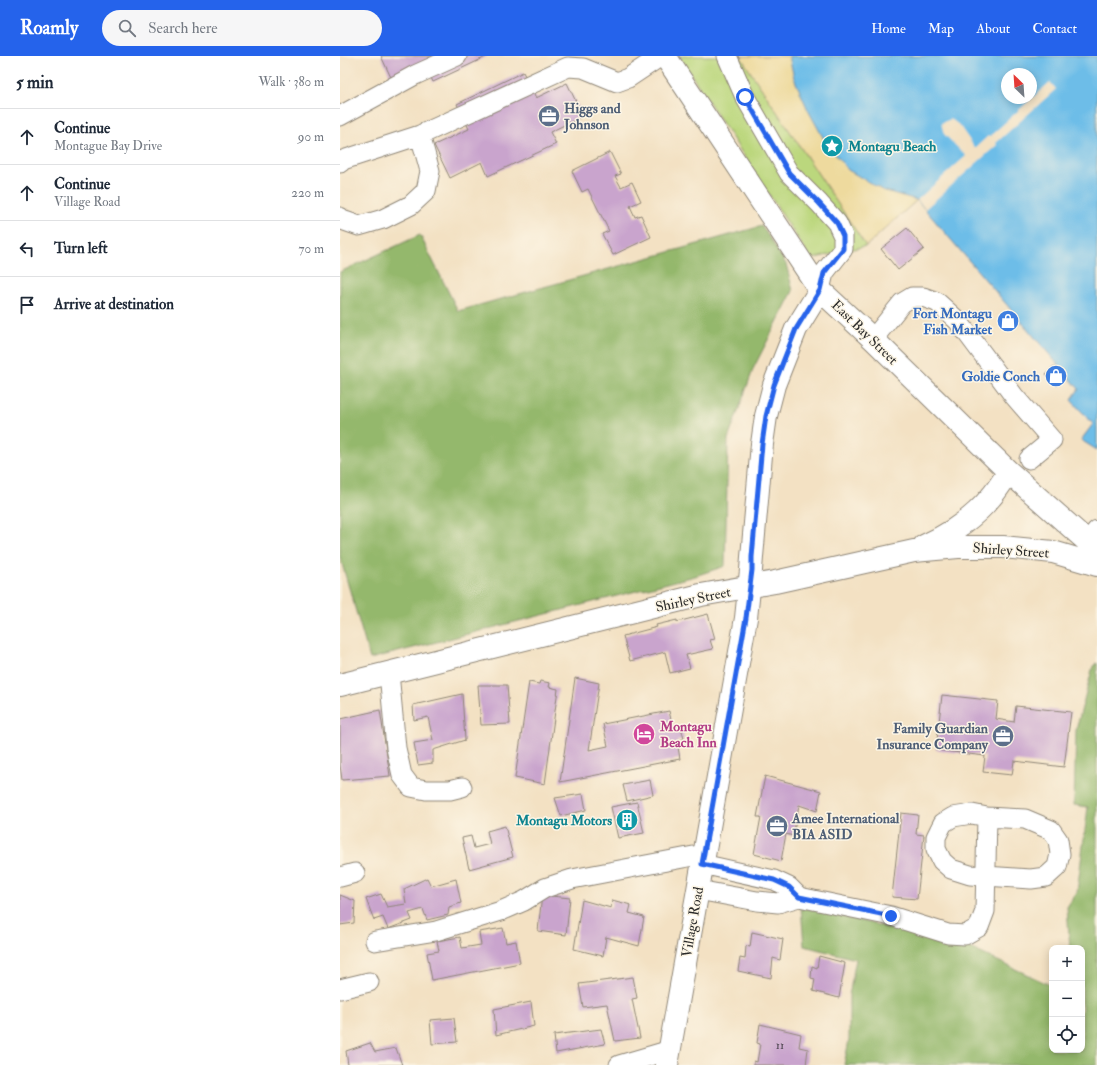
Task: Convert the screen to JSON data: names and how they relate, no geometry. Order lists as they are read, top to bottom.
{
  "streets": {
    "main road": ["East Bay Street", "Shirley Street", "Village Road"]
  },
  "crossings": [
    ["East Bay Street", "Village Road"],
    ["Shirley Street", "Village Road"]
  ],
  "places": {
    "office": ["Higgs and Johnson", "Family Guardian Insurance Company", "Amee International BIA ASID"],
    "place": ["Montagu Beach"],
    "shop": ["Fort Montagu Fish Market", "Goldie Conch"],
    "hotel": ["Montagu Beach Inn"],
    "building": ["Montagu Motors"]
  },
  "house_numbers": ["11"],
  "north": "top left",
  "page": {
    "header": "Roamly",
    "search": "Search here",
    "nav": [
      "Home",
      "Map",
      "About",
      "Contact"
    ],
    "heading": ["5 min", "Walk · 380 m"],
    "list": [
      ["Continue", "Montague Bay Drive", "90 m"],
      ["Continue", "Village Road", "220 m"],
      ["Turn left", "70 m"],
      "Arrive at destination"
    ],
    "map_buttons": ["+", "−"]
  }
}
